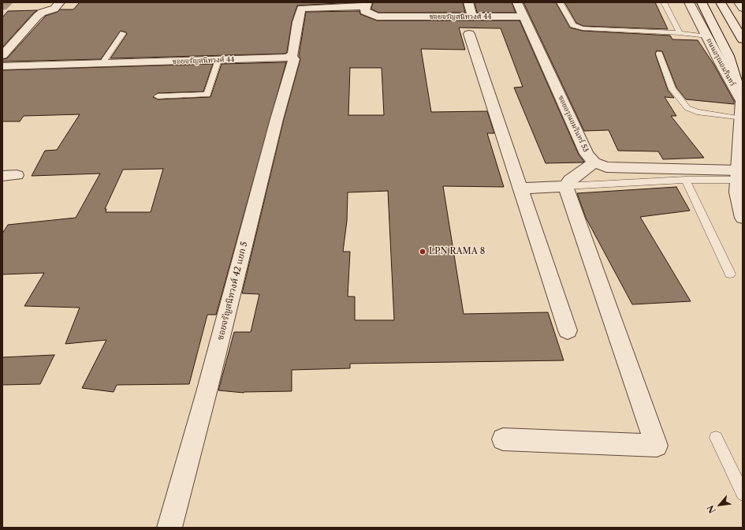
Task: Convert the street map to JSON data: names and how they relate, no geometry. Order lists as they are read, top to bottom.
{
  "streets": {
    "street": [
      "ซอยจรัญสนิทวงศ์ 44",
      "ถนนอรุณอมรินทร์",
      "ซอยอรุณอมรินทร์ 53",
      "ซอยจรัญสนิทวงศ์ 42 แยก 5"
    ]
  },
  "crossings": [
    ["ซอยจรัญสนิทวงศ์ 44", "ซอยอรุณอมรินทร์ 53"],
    ["ซอยจรัญสนิทวงศ์ 44", "ซอยจรัญสนิทวงศ์ 42 แยก 5"]
  ],
  "places": ["LPN RAMA 8"],
  "north": "bottom left"
}
